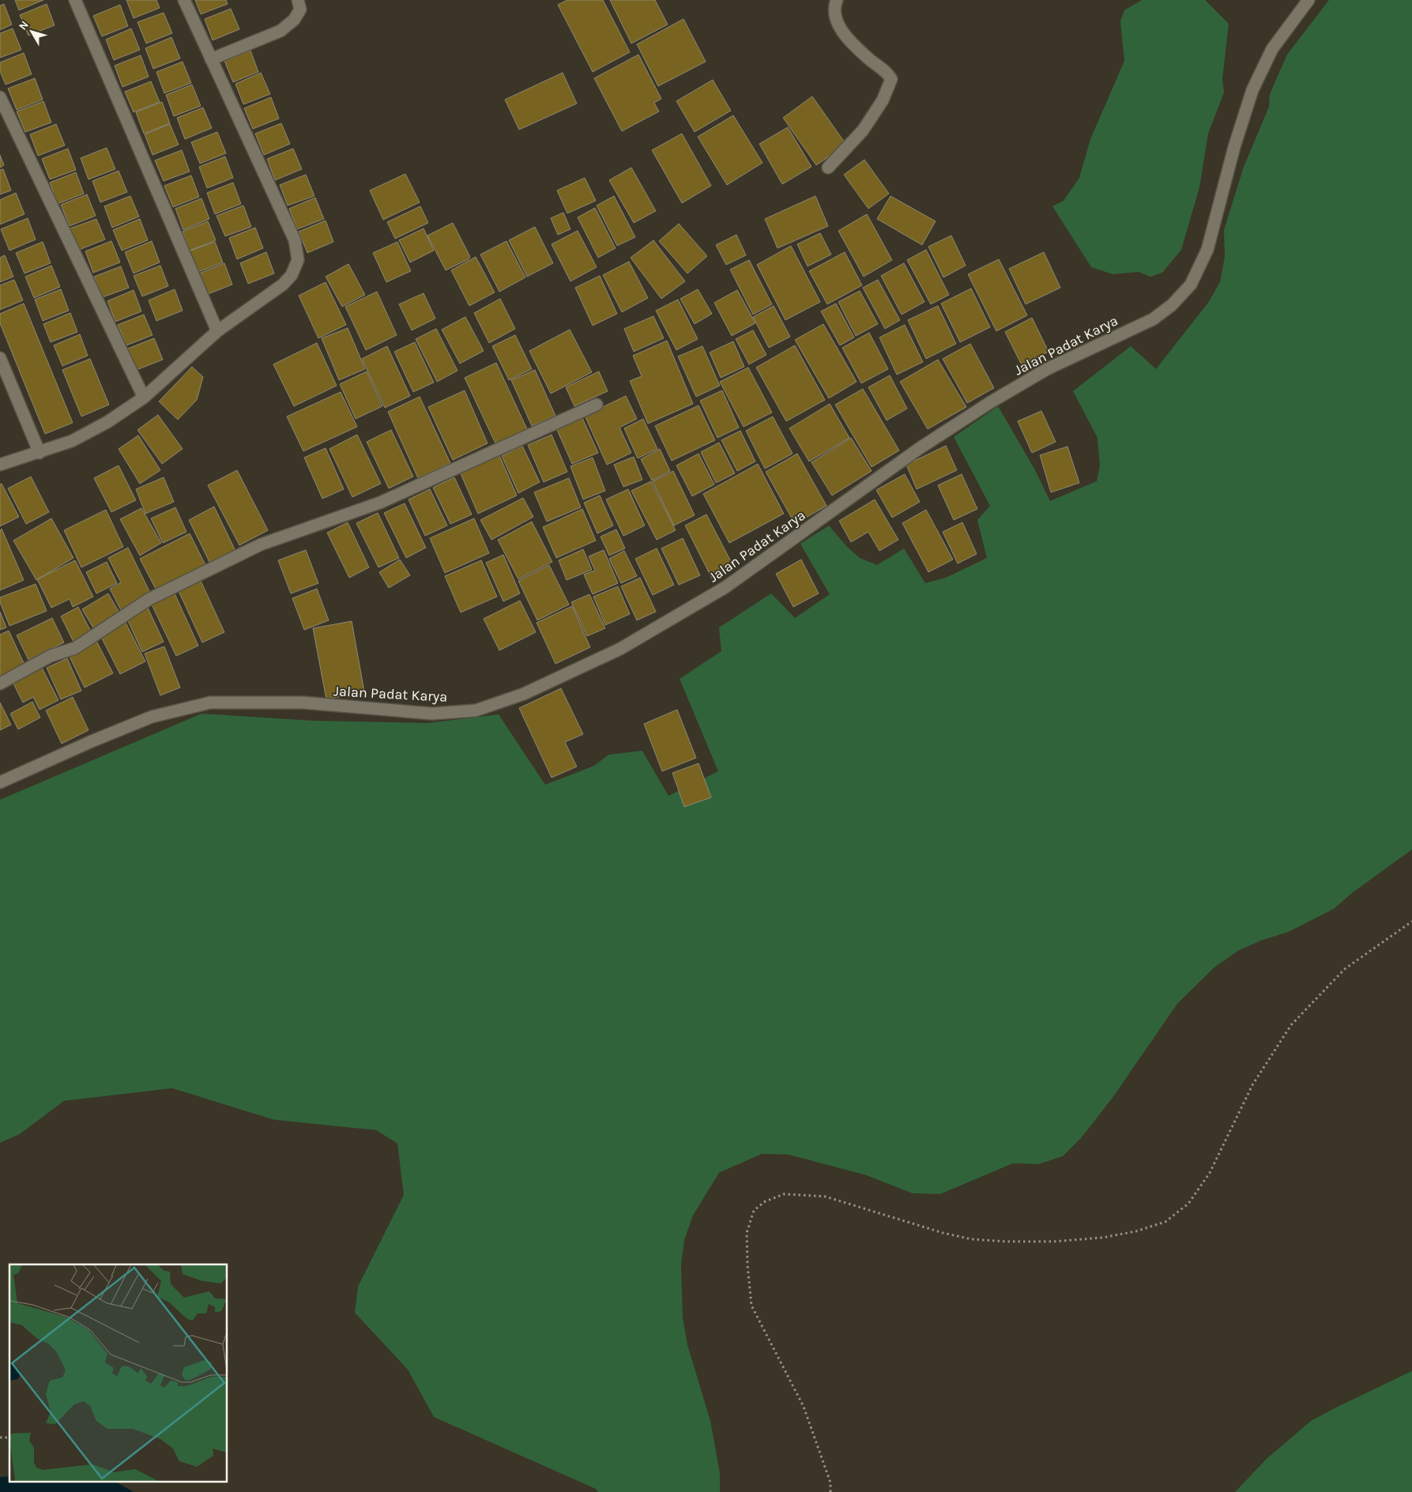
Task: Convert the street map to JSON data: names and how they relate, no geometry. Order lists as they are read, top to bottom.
{
  "streets": {
    "street": ["Jalan Padat Karya"]
  },
  "north": "top left"
}
